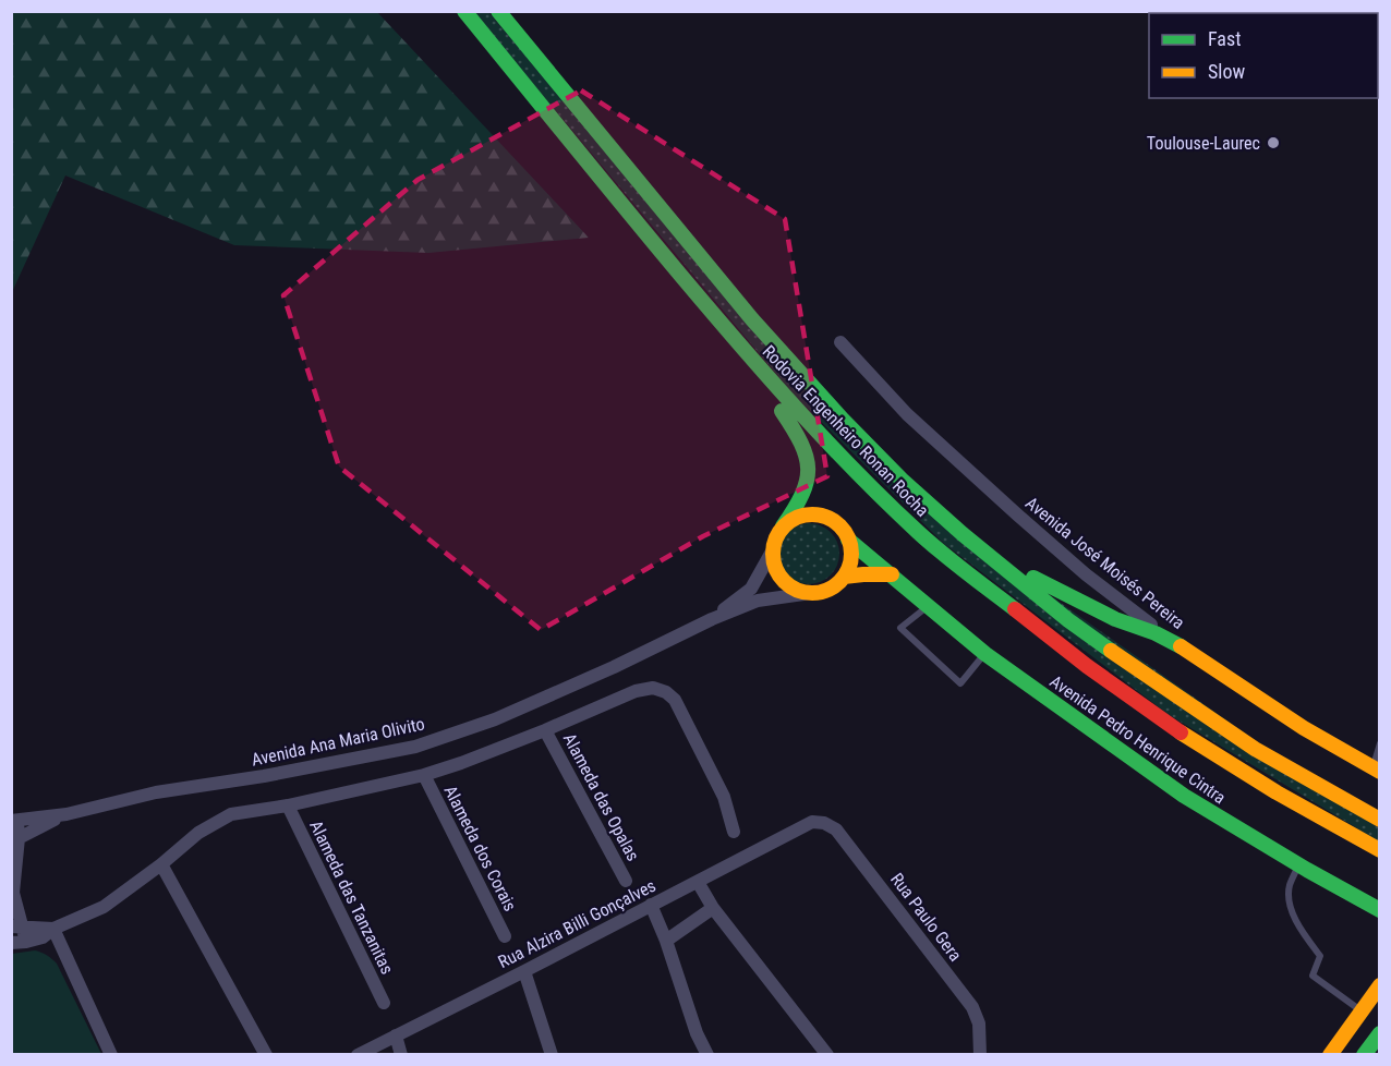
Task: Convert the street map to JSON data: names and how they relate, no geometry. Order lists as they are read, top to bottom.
{
  "streets": {
    "main road": ["Rodovia Engenheiro Ronan Rocha", "Avenida José Moisés Pereira", "Avenida Pedro Henrique Cintra"],
    "street": [
      "Avenida Ana Maria Olivito",
      "Alameda das Opalas",
      "Alameda dos Corais",
      "Alameda das Tanzanitas",
      "Rua Paulo Gera",
      "Rua Alzira Billi Gonçalves"
    ]
  },
  "crossings": [
    ["Avenida Pedro Henrique Cintra", "Avenida Ana Maria Olivito"],
    ["Rua Paulo Gera", "Rua Alzira Billi Gonçalves"]
  ],
  "places": ["Toulouse-Laurec"],
  "legend": ["Fast", "Slow"]
}
